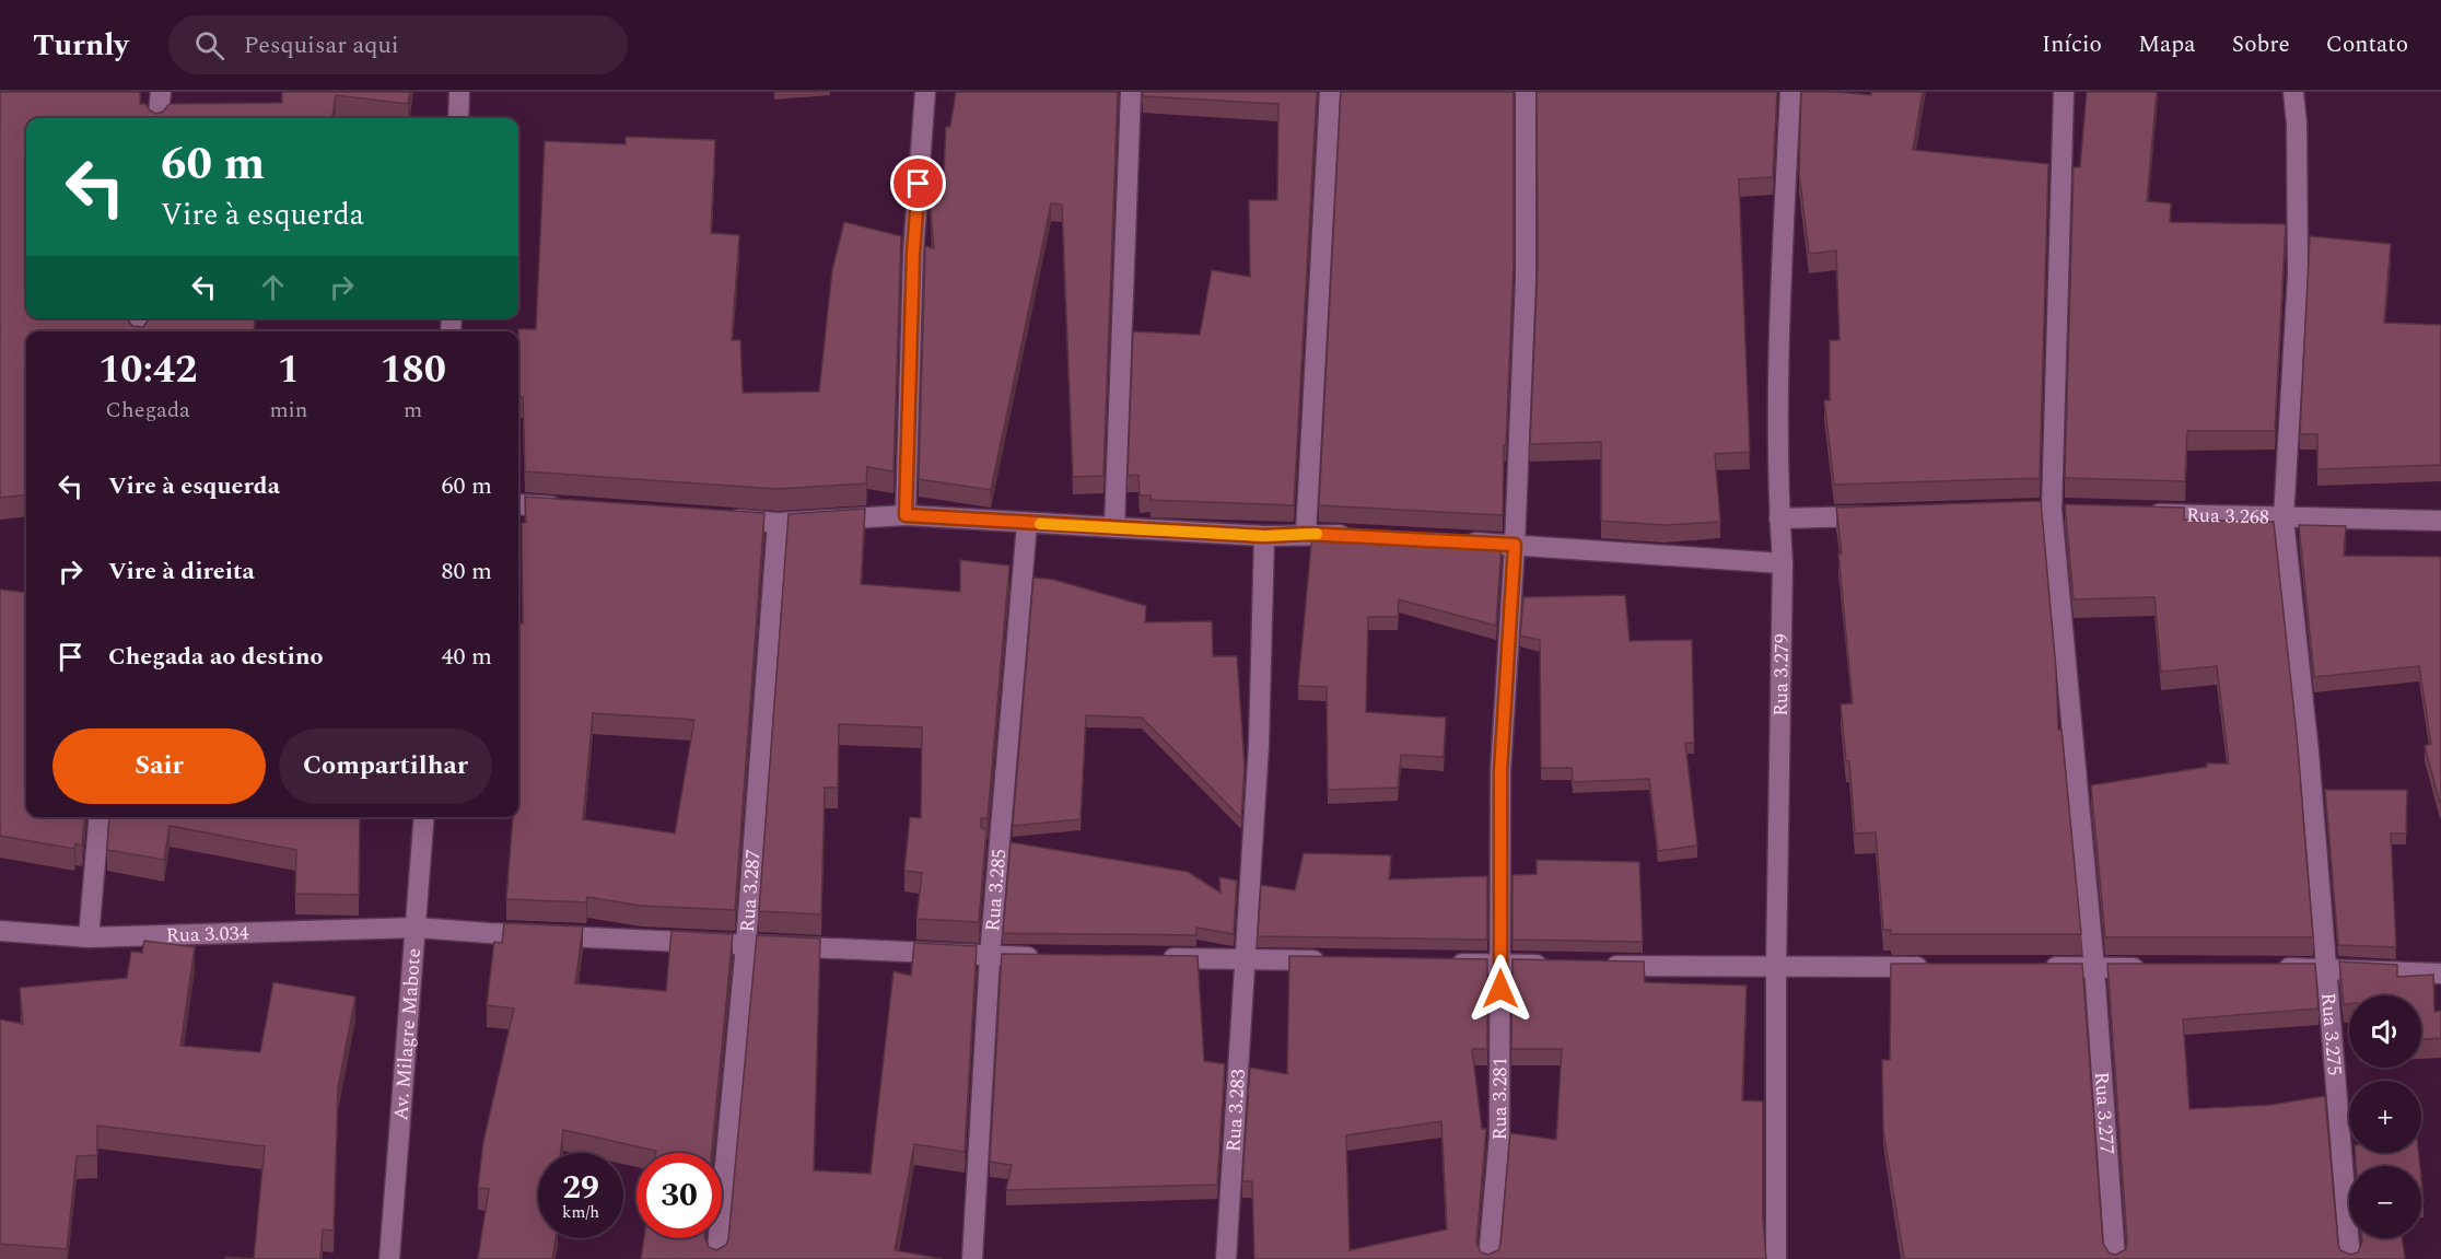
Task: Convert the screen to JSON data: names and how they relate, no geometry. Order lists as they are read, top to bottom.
{
  "streets": {
    "street": [
      "Rua 3.268",
      "Rua 3.279",
      "Rua 3.287",
      "Rua 3.285",
      "Rua 3.034",
      "Rua 3.275",
      "Av. Milagre Mabote",
      "Rua 3.281",
      "Rua 3.283",
      "Rua 3.277"
    ]
  },
  "crossings": [
    ["Rua 3.268", "Rua 3.275"],
    ["Rua 3.287", "Rua 3.034"],
    ["Rua 3.285", "Rua 3.034"],
    ["Rua 3.034", "Av. Milagre Mabote"]
  ],
  "page": {
    "header": "Turnly",
    "search": "Pesquisar aqui",
    "nav": [
      "Início",
      "Mapa",
      "Sobre",
      "Contato"
    ],
    "turn": ["60 m", "Vire à esquerda"],
    "eta": [
      "10:42",
      "Chegada",
      "1",
      "min",
      "180",
      "m"
    ],
    "list": [
      {
        "name": "Vire à esquerda",
        "value": "60 m"
      },
      {
        "name": "Vire à direita",
        "value": "80 m"
      },
      {
        "name": "Chegada ao destino",
        "value": "40 m"
      }
    ],
    "buttons": ["Sair", "Compartilhar"],
    "map_buttons": ["+", "−"],
    "speed": "29 km/h",
    "limit": "30"
  }
}
